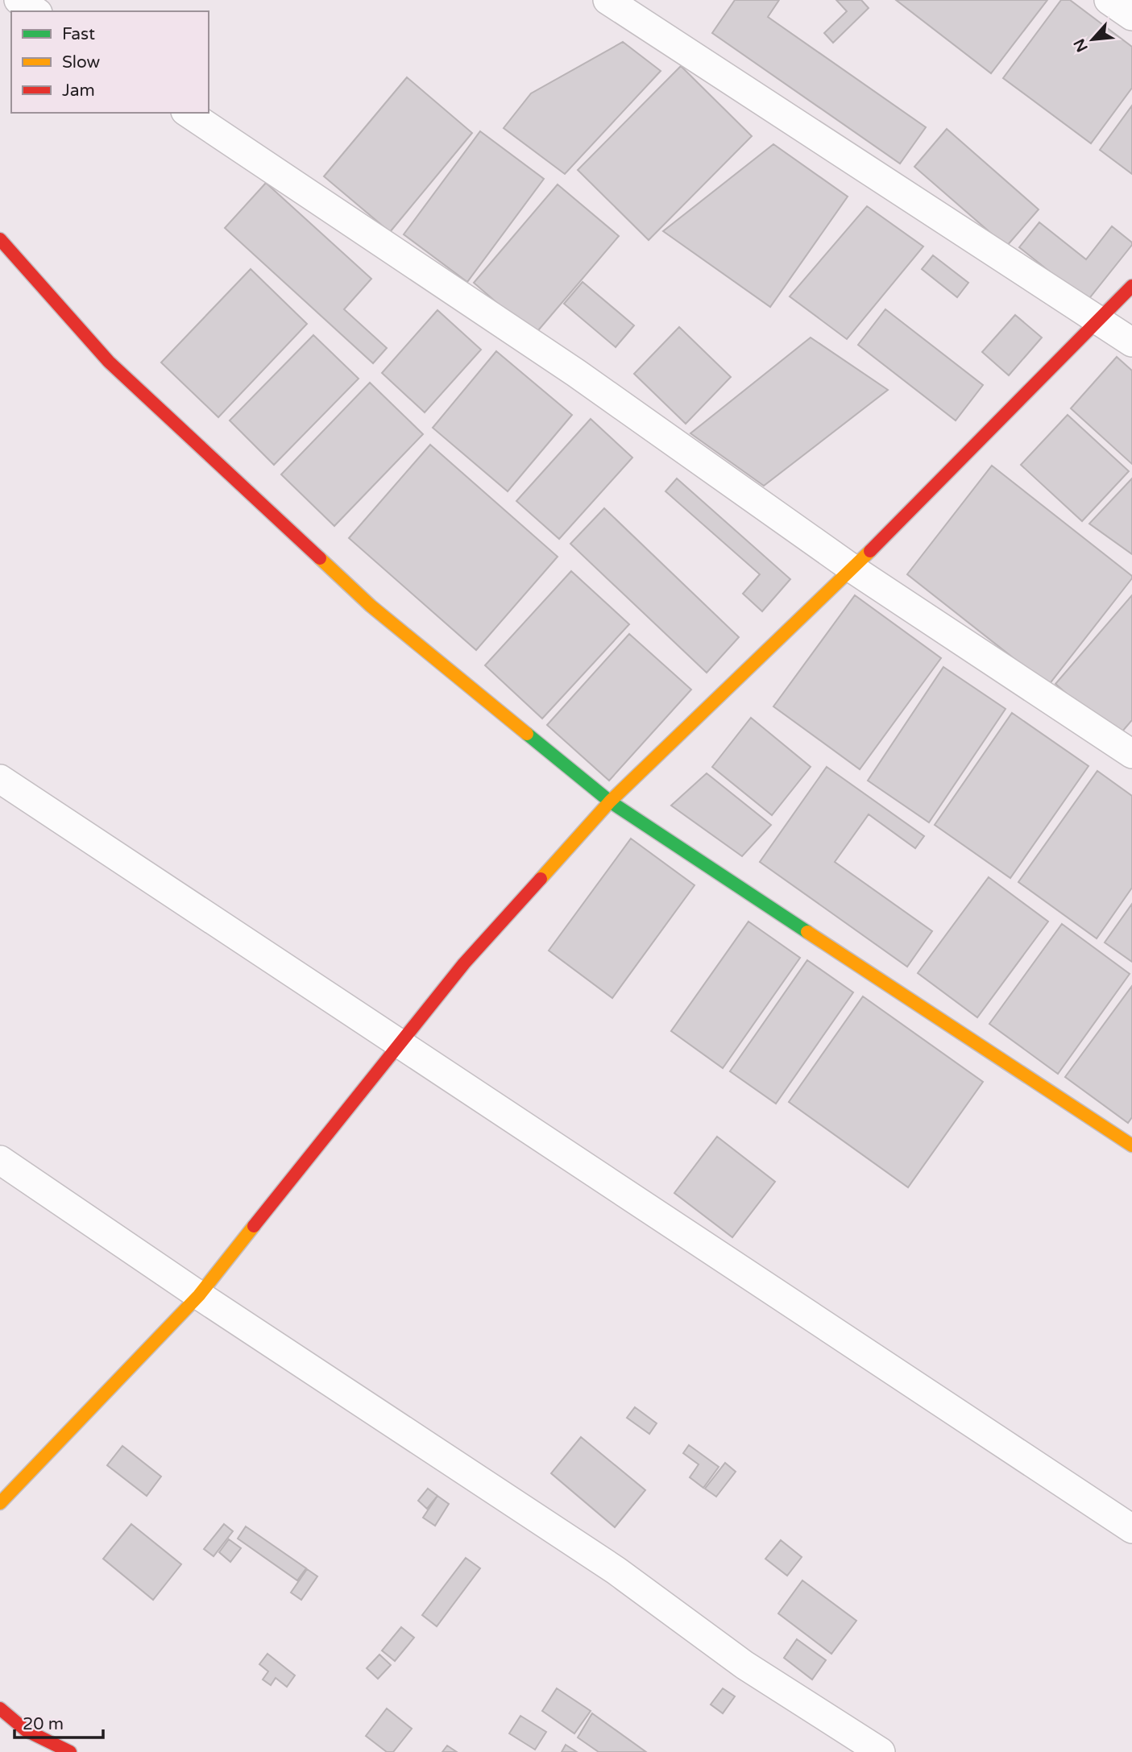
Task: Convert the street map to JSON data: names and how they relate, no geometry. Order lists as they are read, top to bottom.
{
  "legend": ["Fast", "Slow", "Jam"],
  "scale_bar": "20 m",
  "north": "bottom left"
}
